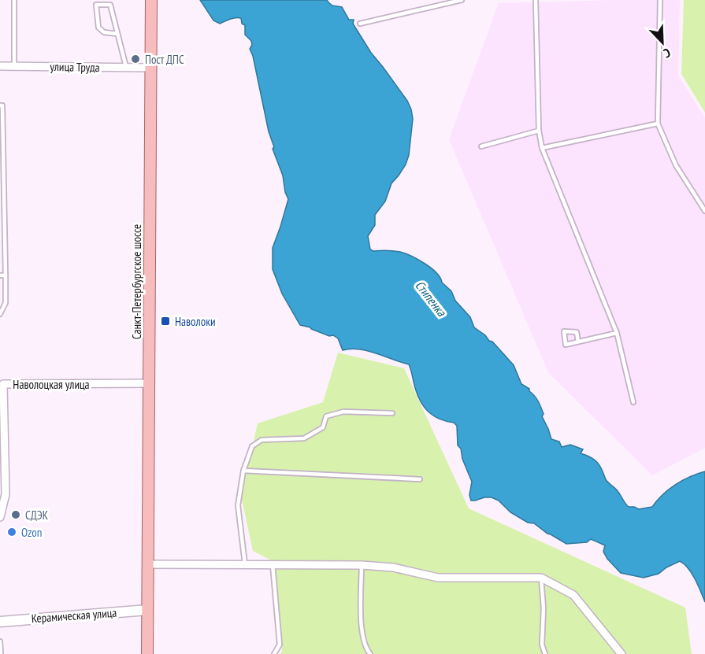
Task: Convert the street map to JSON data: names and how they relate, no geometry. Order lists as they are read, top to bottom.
{
  "streets": {
    "main road": ["Санкт-Петербургское шоссе"],
    "street": ["улица Труда", "Наволоцкая улица", "Керамическая улица"]
  },
  "crossings": [
    ["улица Труда", "Санкт-Петербургское шоссе"],
    ["Санкт-Петербургское шоссе", "Наволоцкая улица"],
    ["Санкт-Петербургское шоссе", "Керамическая улица"]
  ],
  "water": ["Стипенка"],
  "places": {
    "other": ["Пост ДПС", "СДЭК", "Ozon"],
    "transit": ["Наволоки"]
  },
  "north": "bottom right"
}
